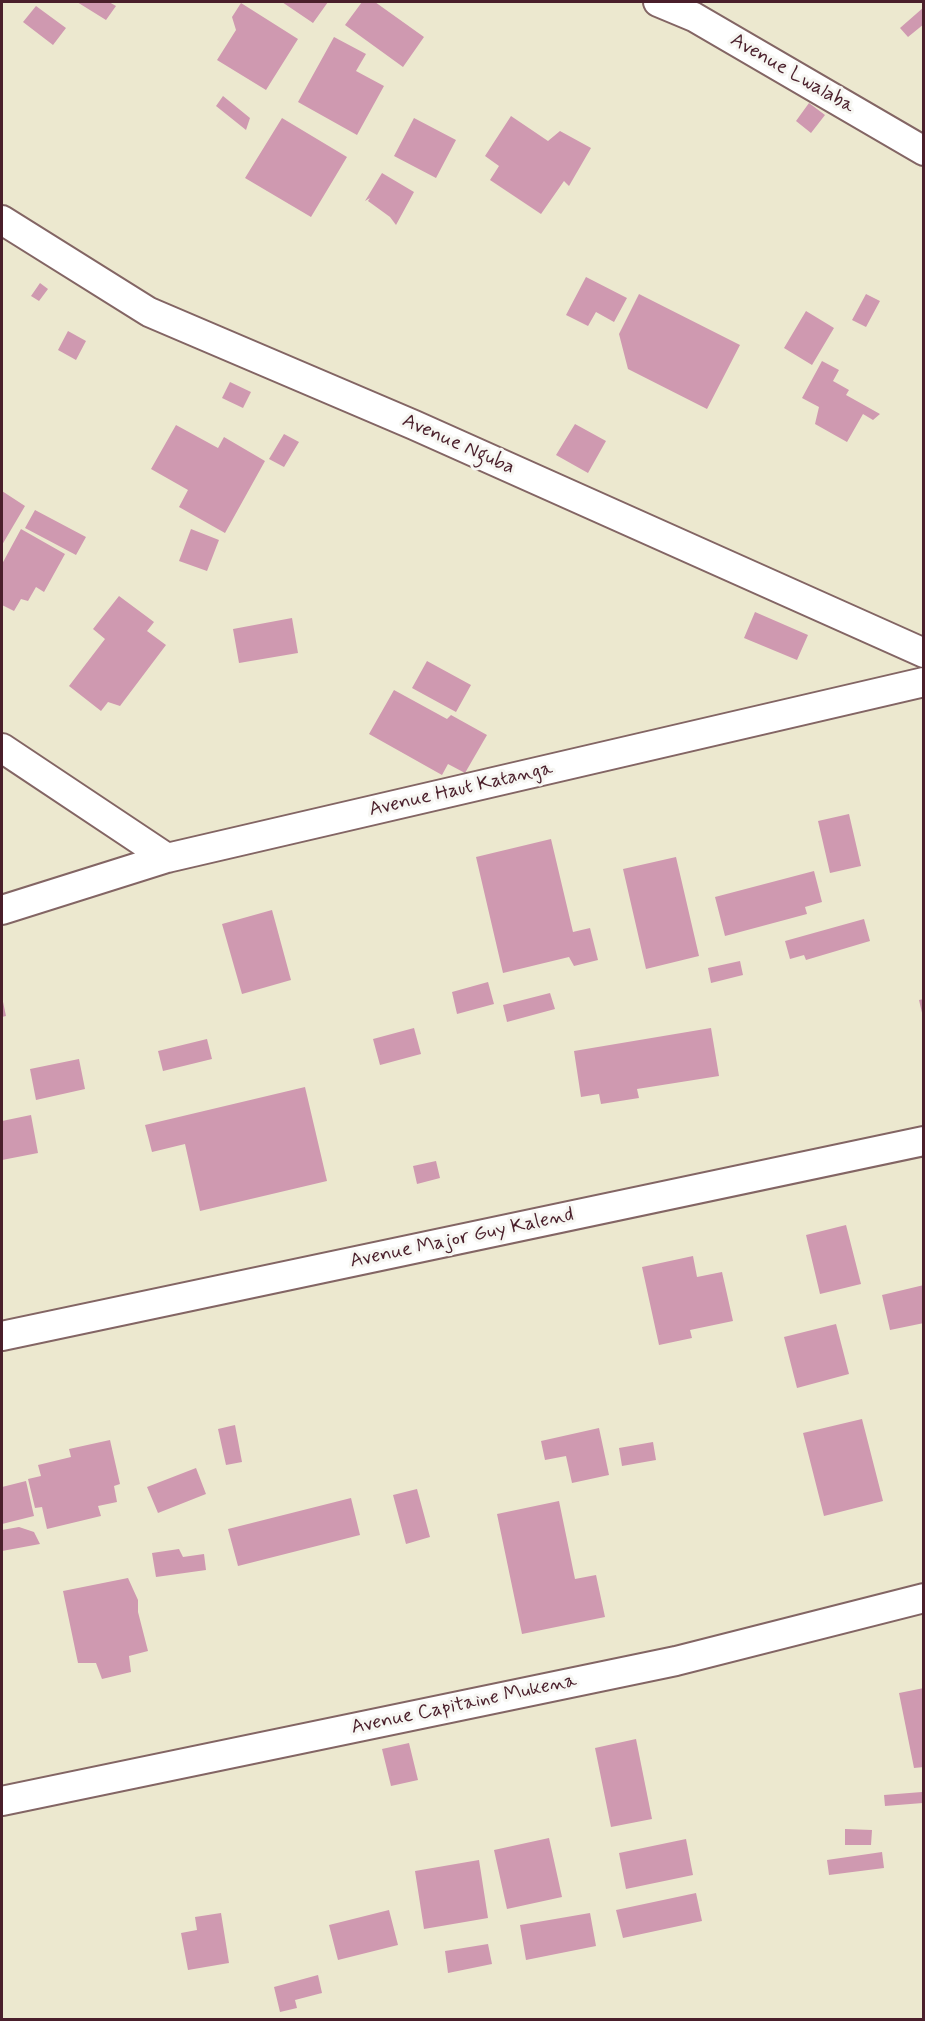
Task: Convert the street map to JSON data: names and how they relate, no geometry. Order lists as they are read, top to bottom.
{
  "streets": {
    "street": [
      "Avenue Lwalaba",
      "Avenue Nguba",
      "Avenue Haut Katanga",
      "Avenue Major Guy Kalend",
      "Avenue Capitaine Mukena"
    ]
  }
}
